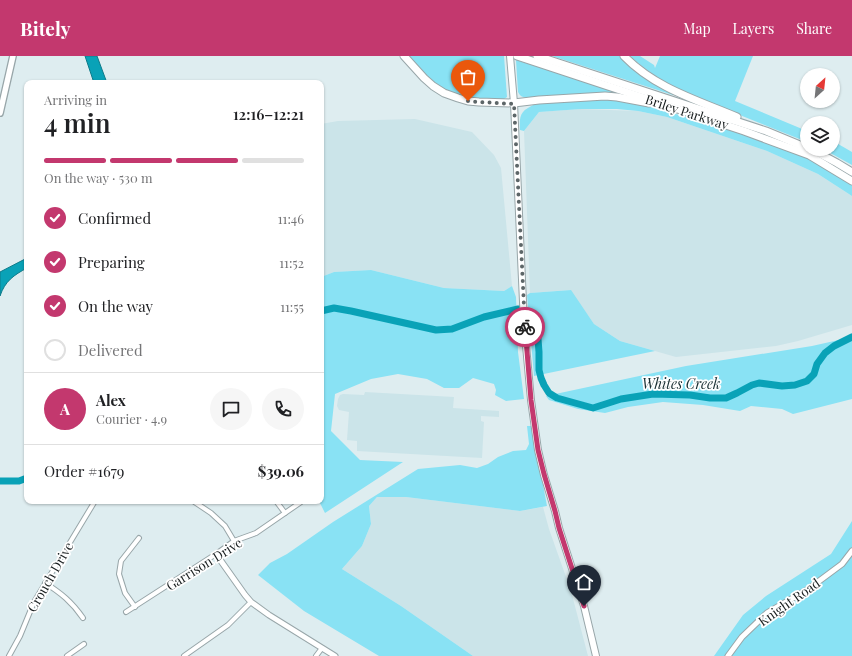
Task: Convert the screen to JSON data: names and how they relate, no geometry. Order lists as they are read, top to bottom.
{
  "streets": {
    "highway": ["Briley Parkway"],
    "street": ["Garrison Drive", "Crouch Drive", "Knight Road"]
  },
  "water": ["Whites Creek"],
  "north": "top right",
  "page": {
    "header": "Bitely",
    "nav": ["Map", "Layers", "Share"],
    "heading": ["4 min", "Arriving in", "12:16–12:21"],
    "panel": [
      "Alex",
      "Courier · 4.9",
      "Order #1679",
      "$39.06"
    ],
    "bar": "On the way · 530 m",
    "list": [
      ["Confirmed", "11:46"],
      ["Preparing", "11:52"],
      ["On the way", "11:55"],
      "Delivered"
    ],
    "round": "A"
  }
}
